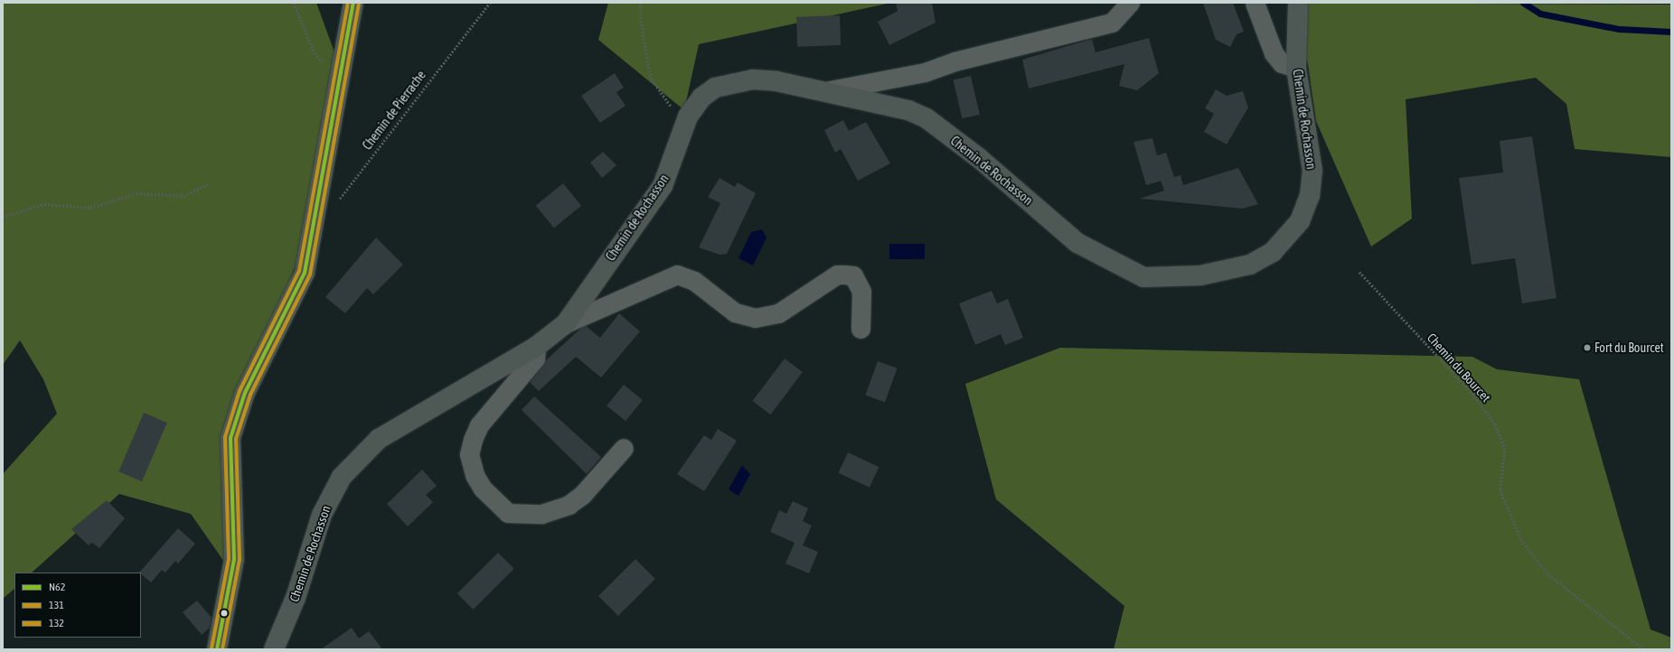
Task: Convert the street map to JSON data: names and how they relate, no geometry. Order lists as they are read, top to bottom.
{
  "streets": {
    "street": ["Chemin de Rochasson"],
    "path": ["Chemin de Pierrache", "Chemin du Bourcet"]
  },
  "places": ["Fort du Bourcet"],
  "lines": ["transit line N62", "transit line 132", "transit line 131"],
  "legend": ["N62", "131", "132"]
}
